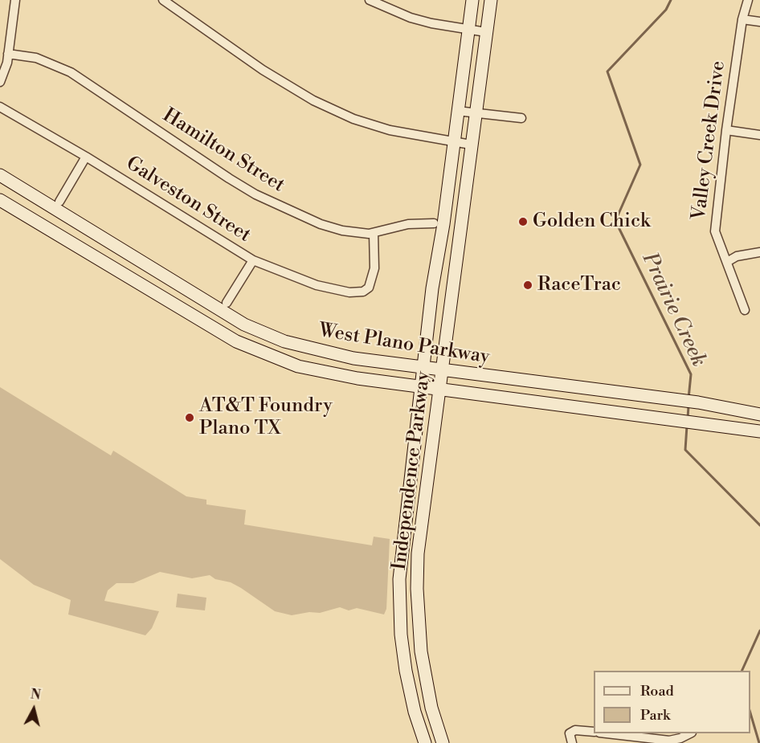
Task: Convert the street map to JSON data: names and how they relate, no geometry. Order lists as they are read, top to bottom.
{
  "streets": {
    "main road": ["West Plano Parkway", "Independence Parkway"],
    "street": ["Valley Creek Drive", "Hamilton Street", "Galveston Street"]
  },
  "crossings": [
    ["Hamilton Street", "Galveston Street"],
    ["West Plano Parkway", "Independence Parkway"]
  ],
  "water": ["Prairie Creek"],
  "places": ["Golden Chick", "RaceTrac", "AT&T Foundry Plano TX"],
  "legend": ["Road", "Park"],
  "north": "top"
}
